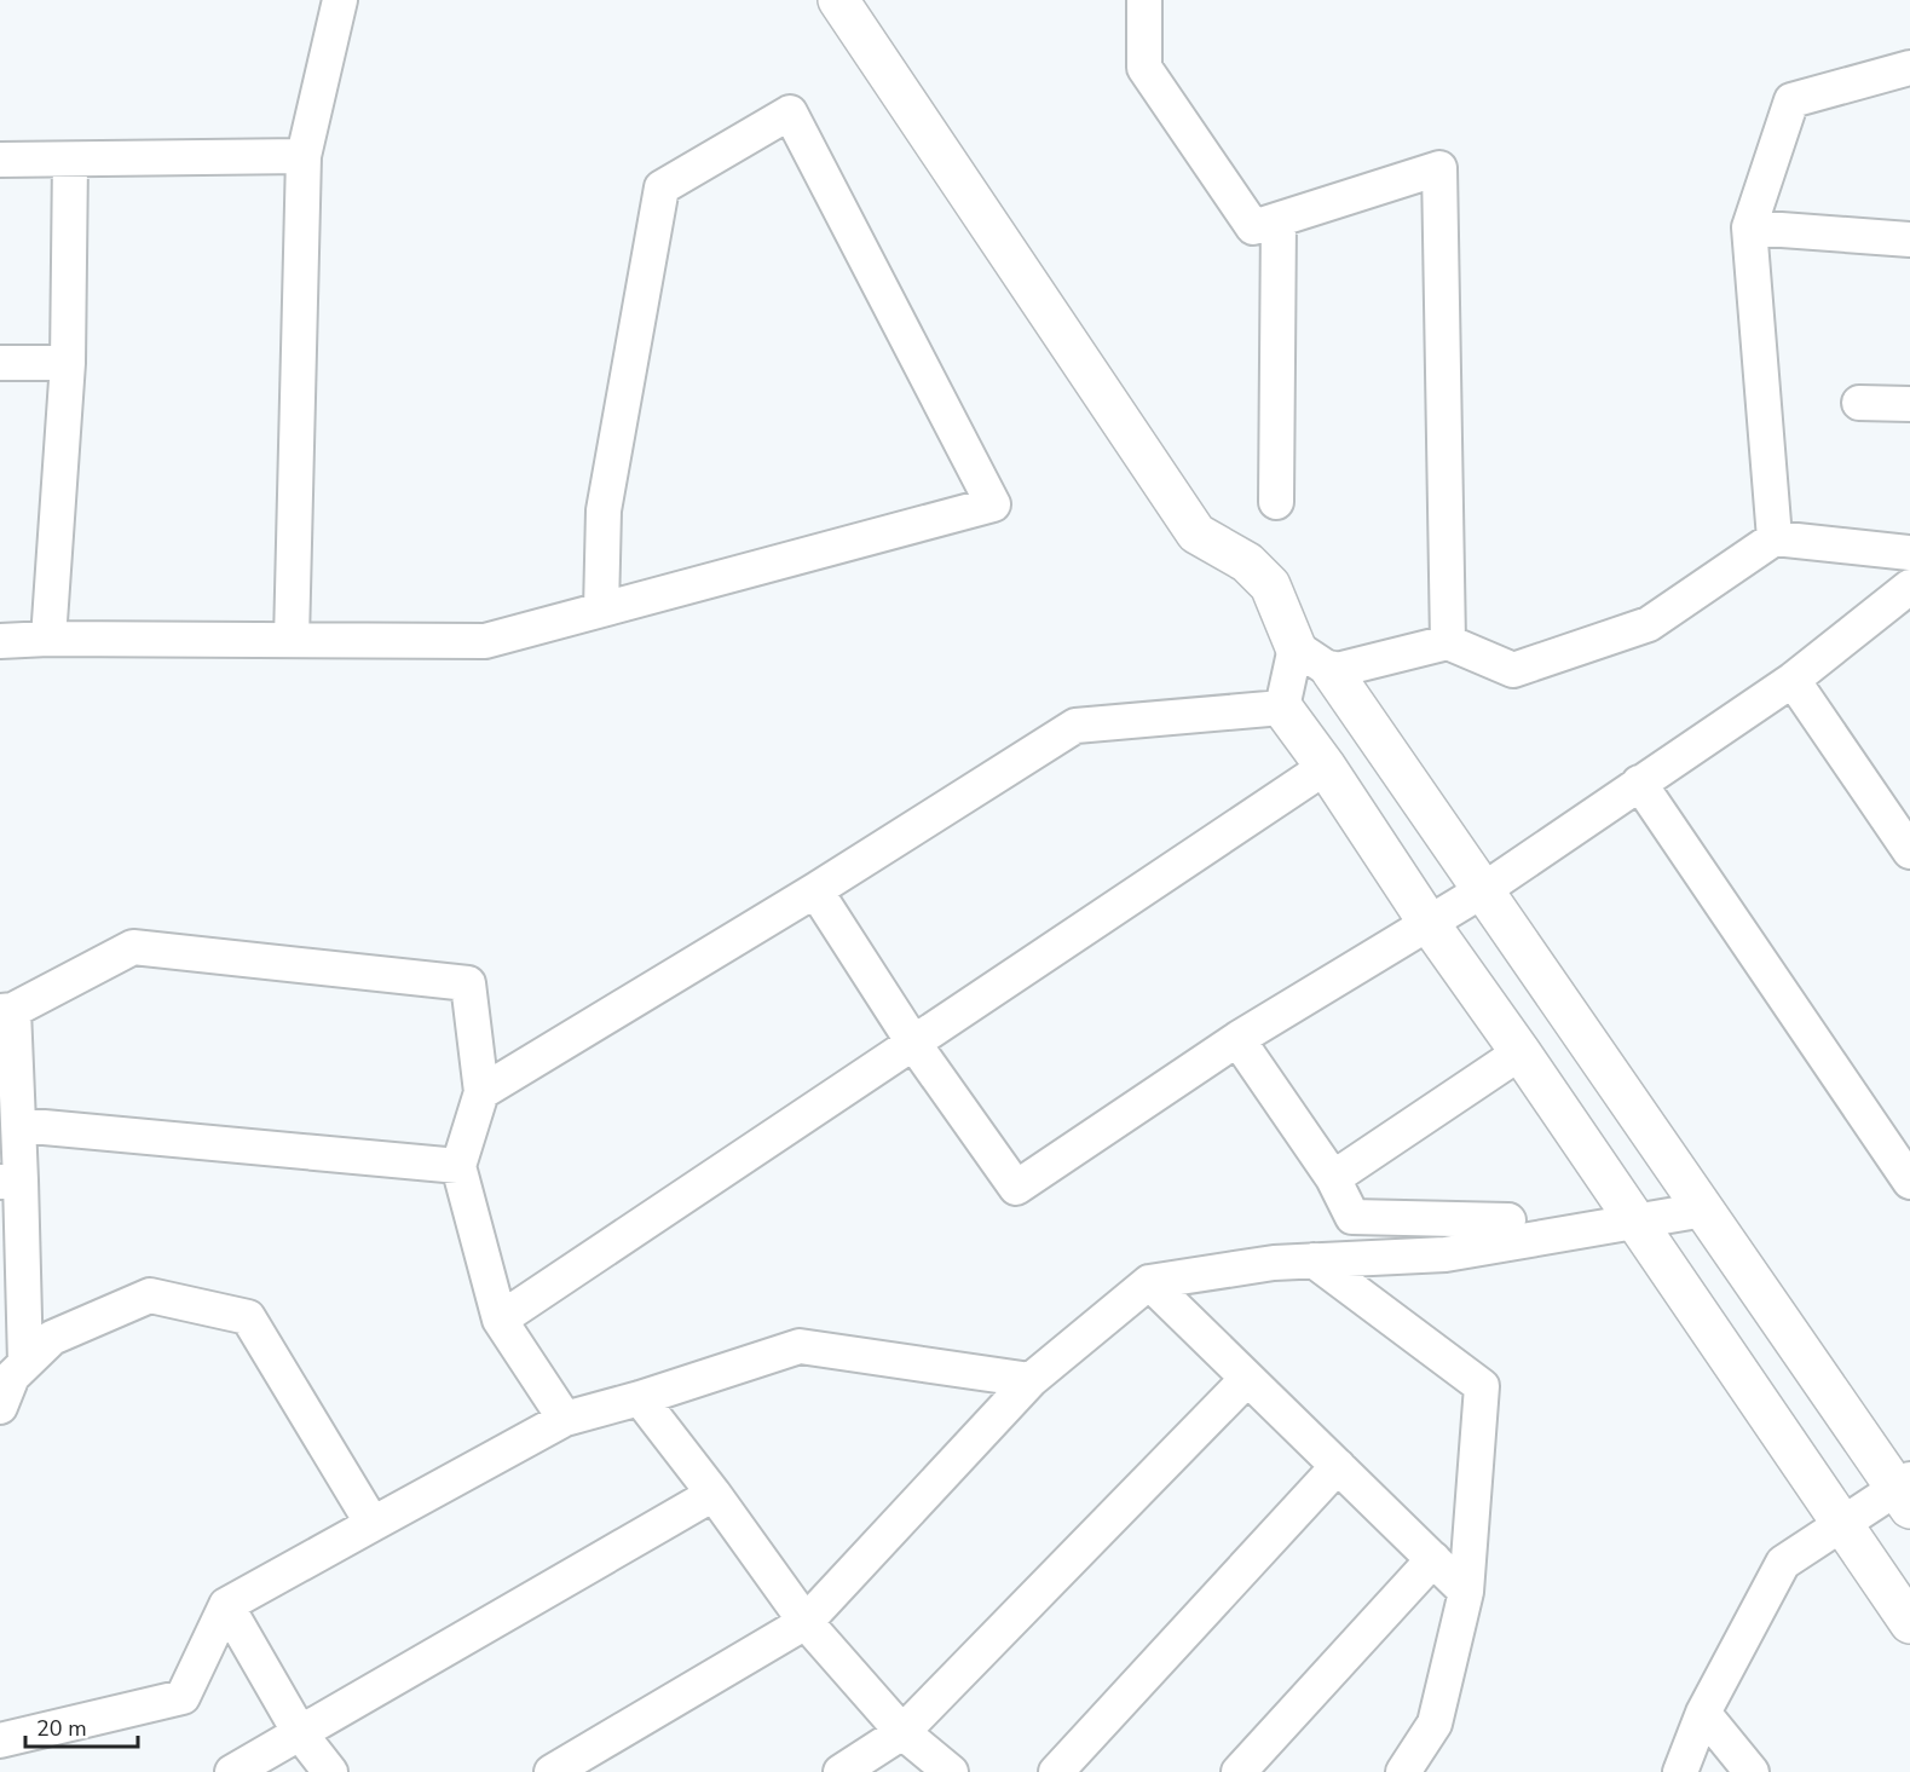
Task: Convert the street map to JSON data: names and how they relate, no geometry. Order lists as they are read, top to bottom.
{
  "scale_bar": "20 m"
}
